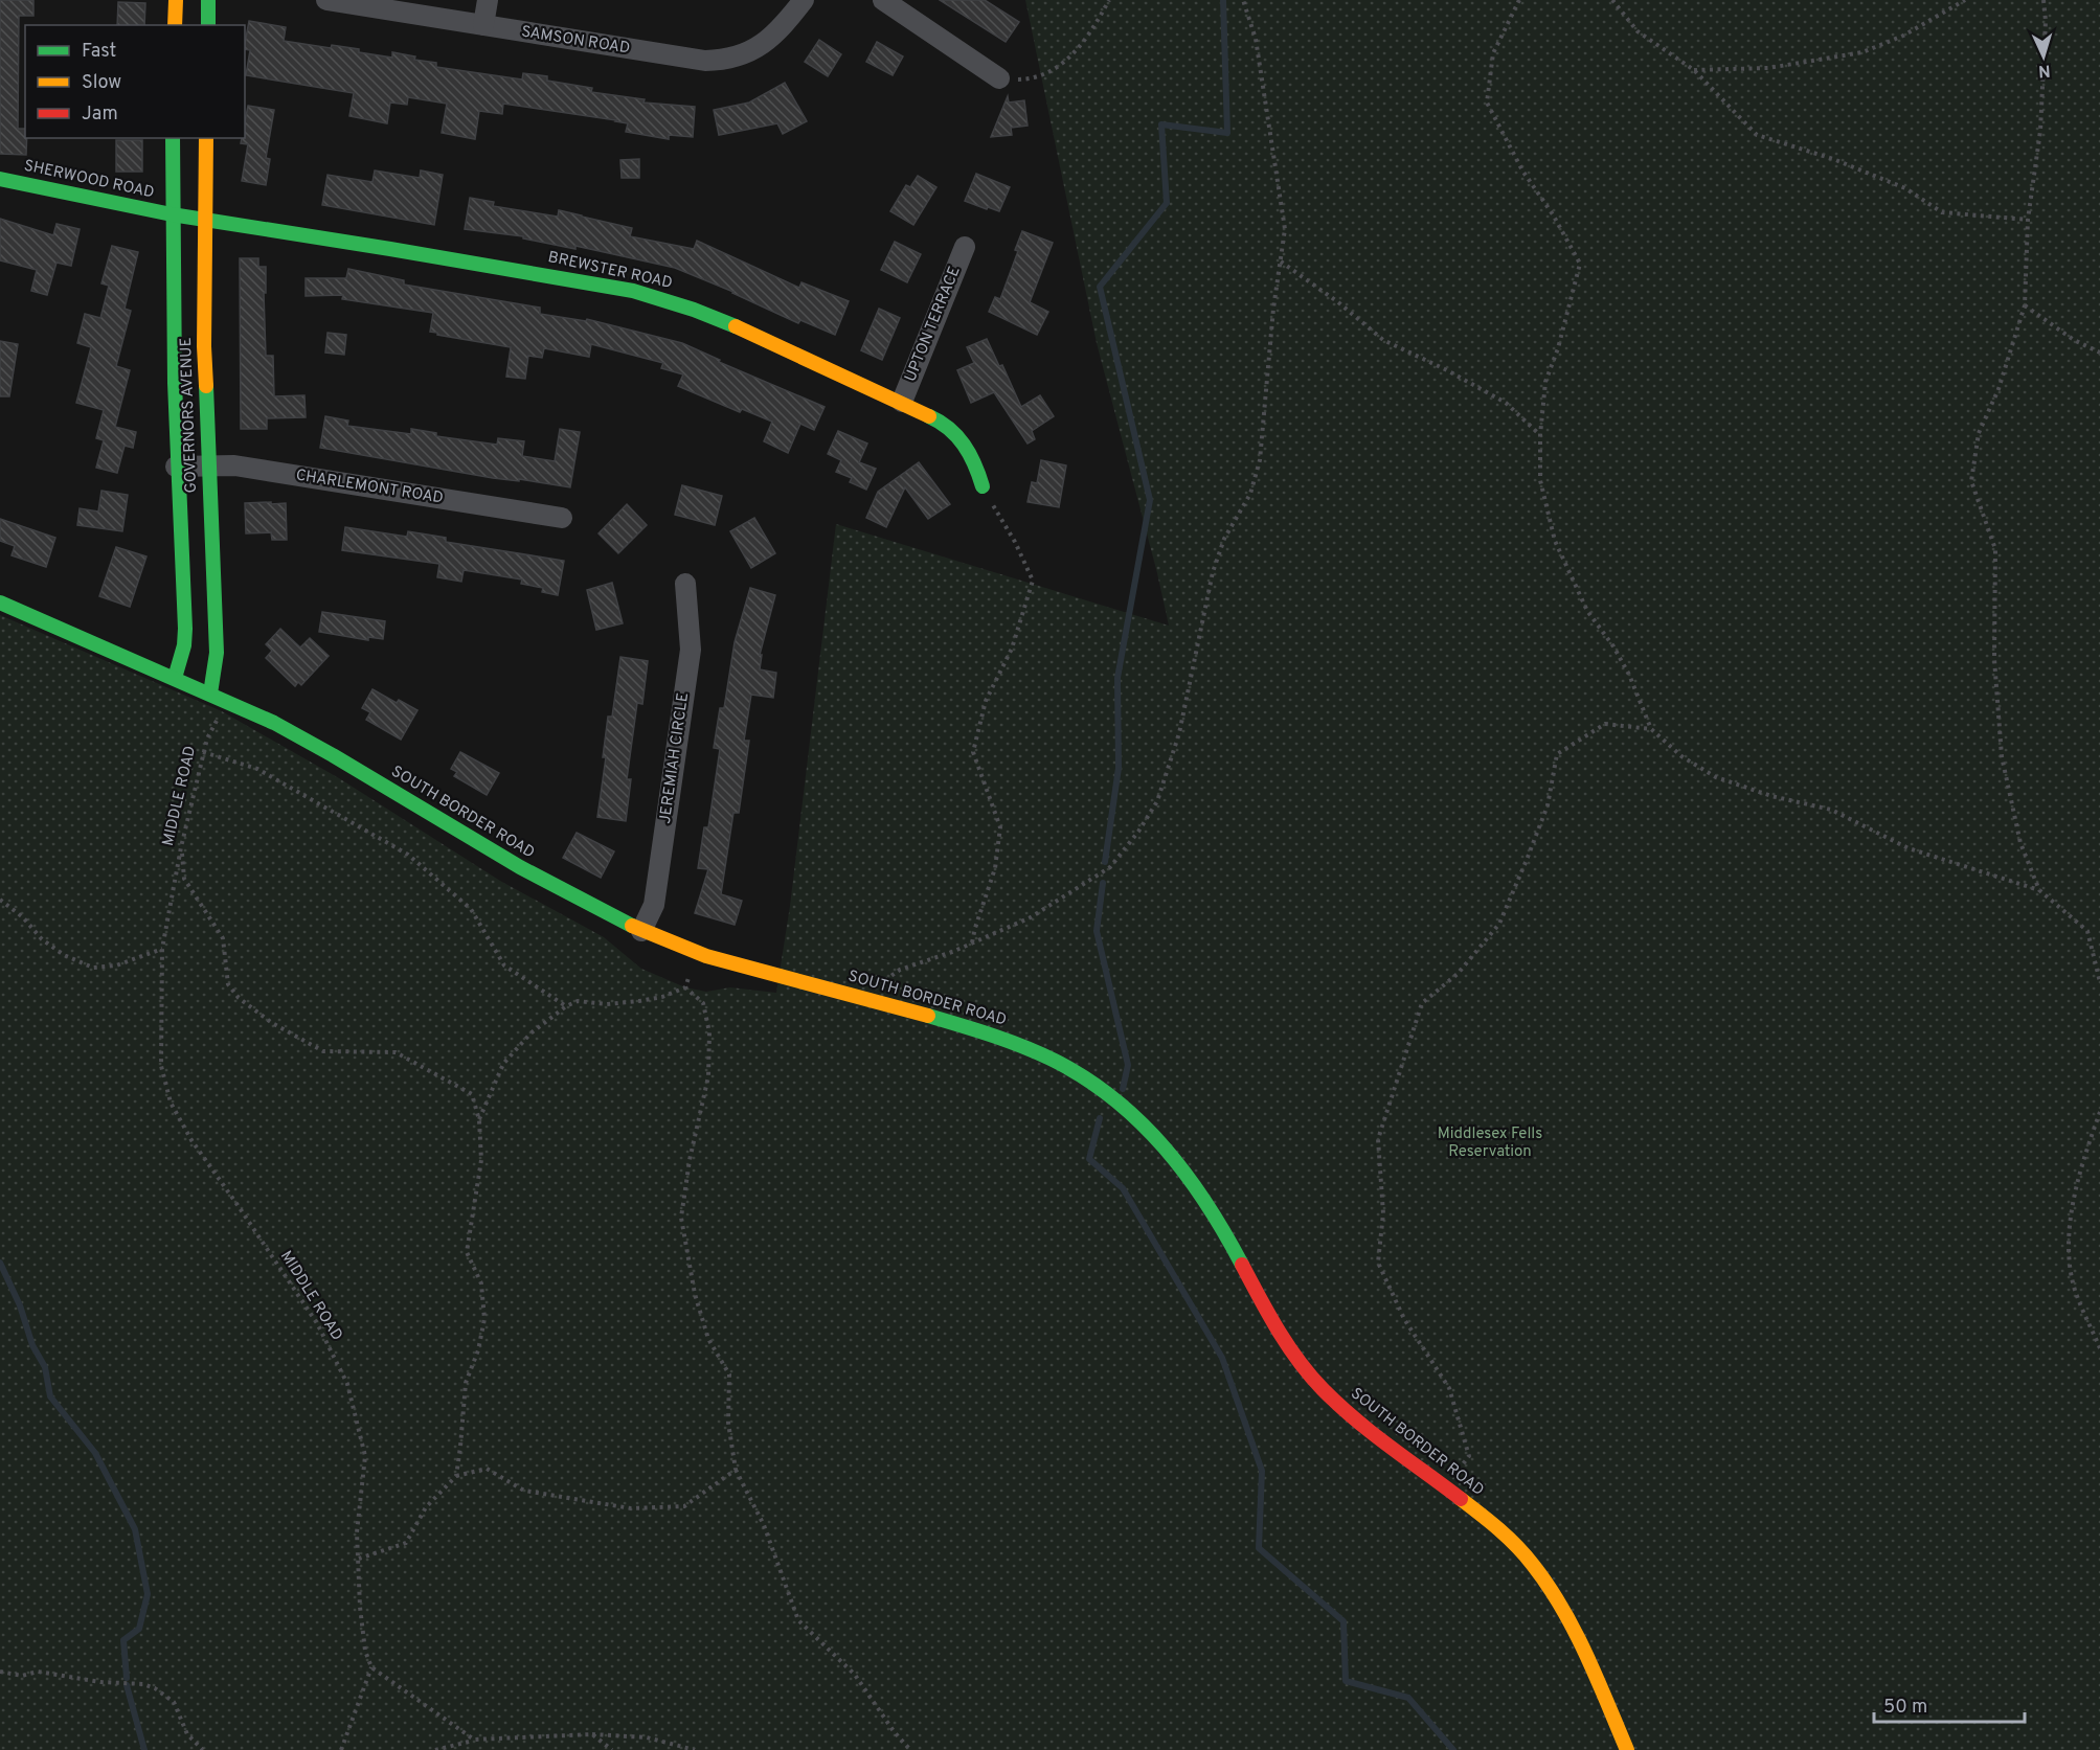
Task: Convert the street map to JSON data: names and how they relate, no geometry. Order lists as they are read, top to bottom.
{
  "streets": {
    "street": [
      "SAMSON ROAD",
      "SHERWOOD ROAD",
      "BREWSTER ROAD",
      "UPTON TERRACE",
      "GOVERNORS AVENUE",
      "CHARLEMONT ROAD",
      "JEREMIAH CIRCLE",
      "SOUTH BORDER ROAD"
    ],
    "path": ["MIDDLE ROAD"]
  },
  "crossings": [
    ["SHERWOOD ROAD", "BREWSTER ROAD"],
    ["SHERWOOD ROAD", "GOVERNORS AVENUE"],
    ["BREWSTER ROAD", "UPTON TERRACE"],
    ["BREWSTER ROAD", "GOVERNORS AVENUE"],
    ["GOVERNORS AVENUE", "CHARLEMONT ROAD"],
    ["GOVERNORS AVENUE", "SOUTH BORDER ROAD"],
    ["JEREMIAH CIRCLE", "SOUTH BORDER ROAD"],
    ["MIDDLE ROAD", "SOUTH BORDER ROAD"]
  ],
  "parks": ["Middlesex Fells Reservation"],
  "legend": ["Fast", "Slow", "Jam"],
  "scale_bar": "50 m",
  "north": "bottom"
}
